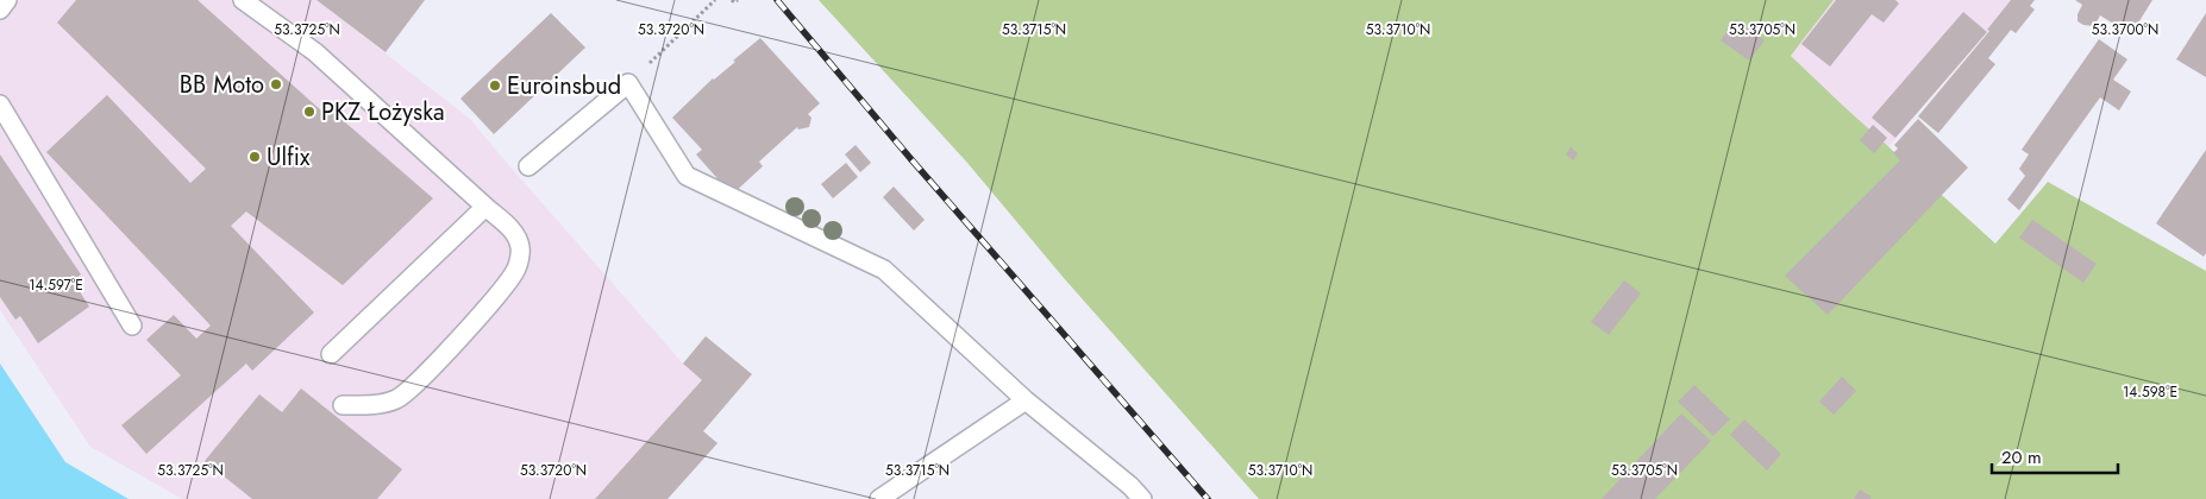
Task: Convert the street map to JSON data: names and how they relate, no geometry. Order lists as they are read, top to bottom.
{
  "places": [
    "BB Moto",
    "Euroinsbud",
    "PKZ Łożyska",
    "Ulfix"
  ],
  "scale_bar": "20 m",
  "coordinates": [
    "53.3725°N",
    "53.3720°N",
    "53.3715°N",
    "53.3710°N",
    "53.3705°N",
    "53.3700°N",
    "14.597°E",
    "14.598°E"
  ]
}
